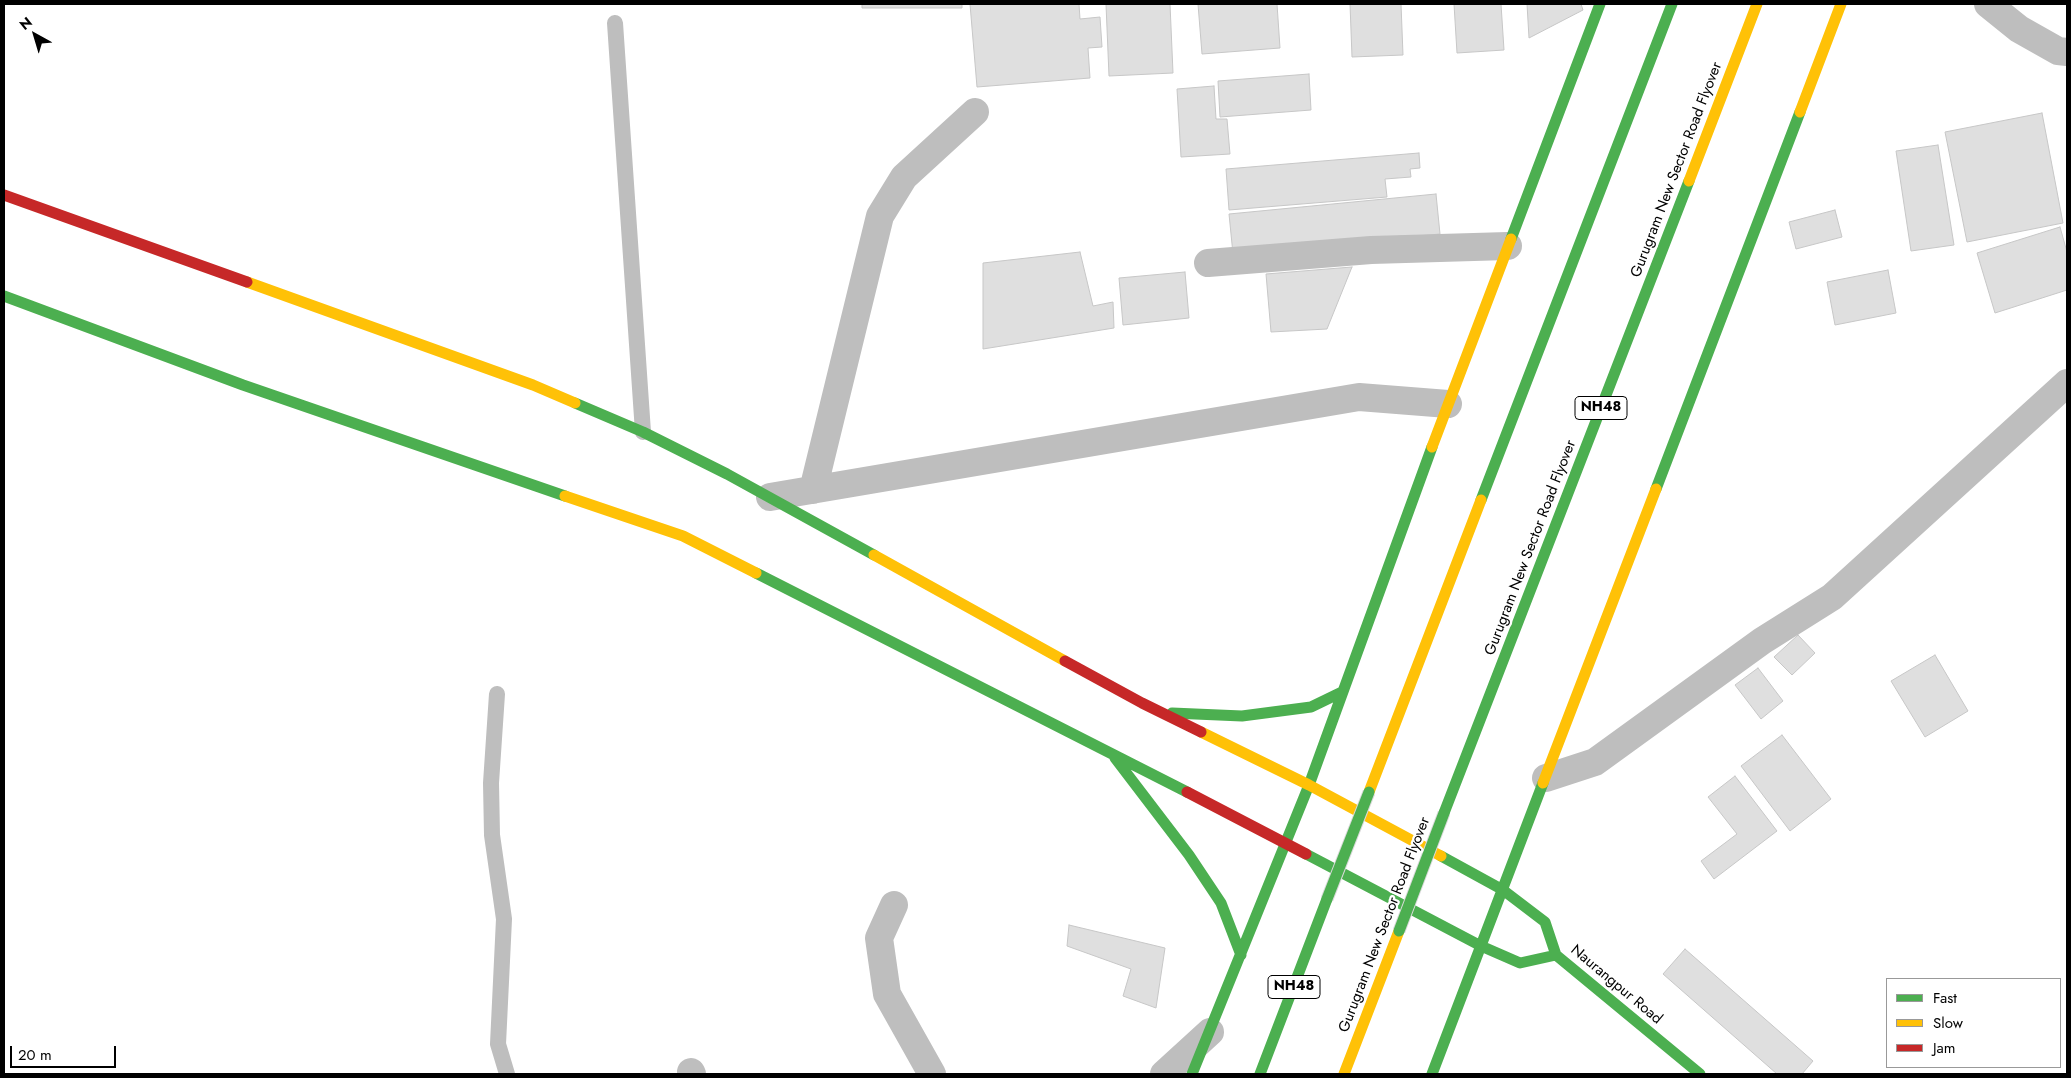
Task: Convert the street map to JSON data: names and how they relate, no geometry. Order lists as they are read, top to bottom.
{
  "streets": {
    "main road": ["Gurugram New Sector Road Flyover", "NH48", "Naurangpur Road"]
  },
  "legend": ["Fast", "Slow", "Jam"],
  "scale_bar": "20 m",
  "north": "top left"
}
